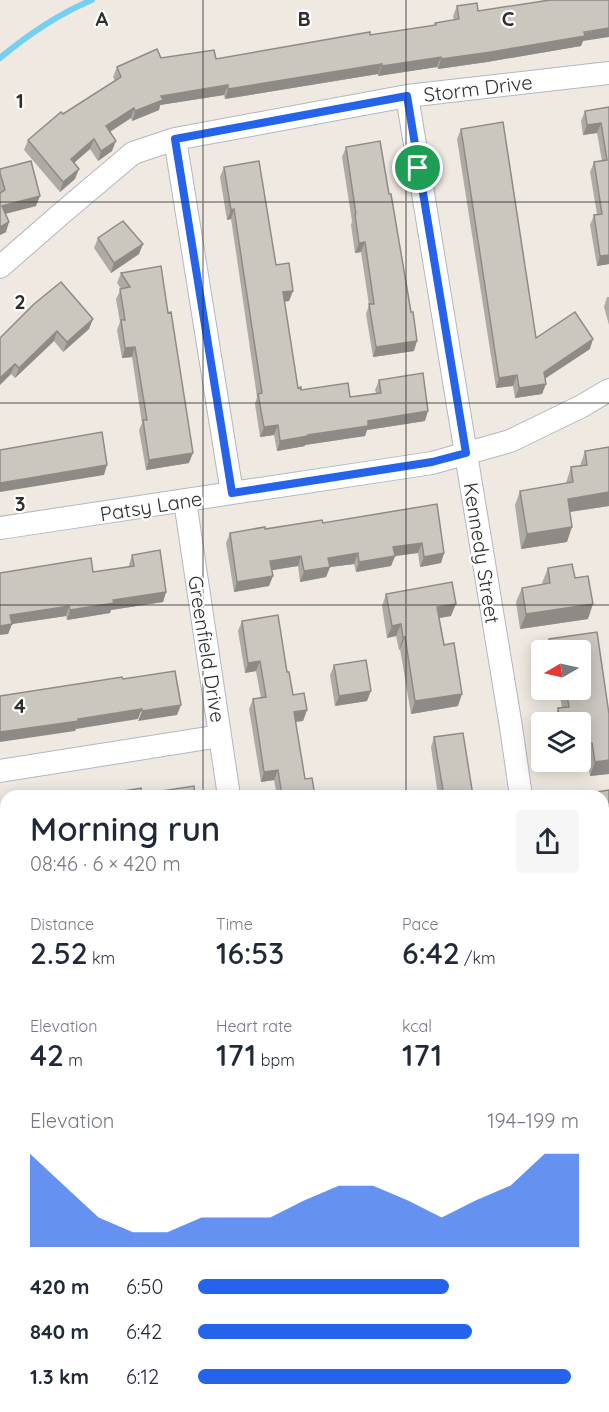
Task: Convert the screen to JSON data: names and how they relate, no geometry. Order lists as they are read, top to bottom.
{
  "streets": {
    "street": [
      "Storm Drive",
      "Patsy Lane",
      "Kennedy Street",
      "Greenfield Drive"
    ]
  },
  "crossings": [
    ["Storm Drive", "Kennedy Street"],
    ["Patsy Lane", "Kennedy Street"],
    ["Patsy Lane", "Greenfield Drive"]
  ],
  "north": "left",
  "page": {
    "heading": ["Morning run", "08:46 · 6 × 420 m"],
    "stats": [
      ["Distance", "2.52 km"],
      ["Time", "16:53"],
      ["Pace", "6:42 /km"],
      ["Elevation", "42 m"],
      ["Heart rate", "171 bpm"],
      ["kcal", "171"]
    ],
    "chart": ["Elevation", "194–199 m"],
    "list": [
      {
        "name": "420 m",
        "note": "6:50"
      },
      {
        "name": "840 m",
        "note": "6:42"
      },
      {
        "name": "1.3 km",
        "note": "6:12"
      }
    ]
  },
  "grid": {
    "columns": ["A", "B", "C"],
    "rows": [
      "1",
      "2",
      "3",
      "4"
    ]
  }
}
